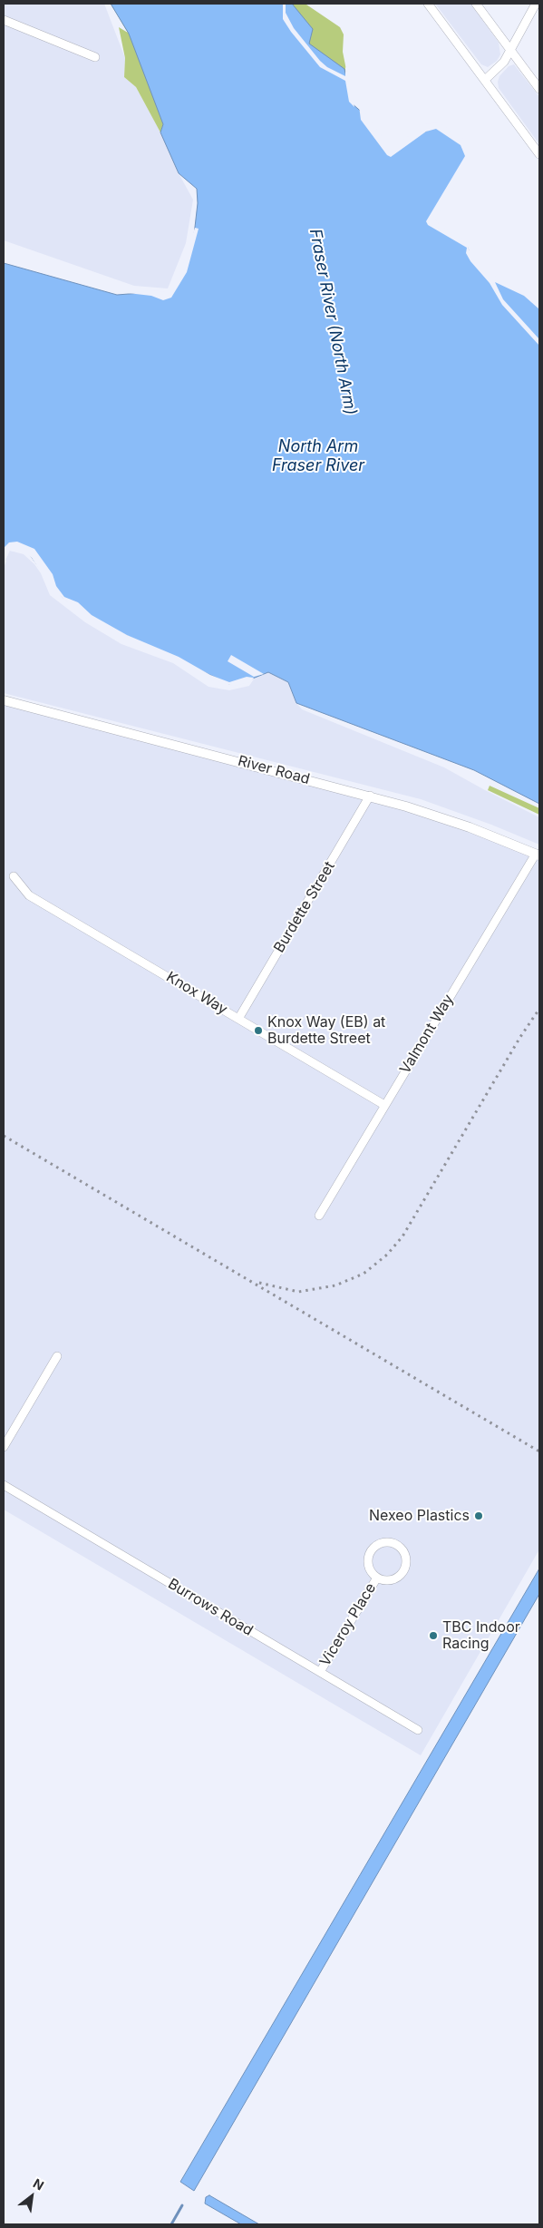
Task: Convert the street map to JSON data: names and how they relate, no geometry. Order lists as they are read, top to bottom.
{
  "streets": {
    "street": [
      "River Road",
      "Burdette Street",
      "Knox Way",
      "Valmont Way",
      "Burrows Road",
      "Viceroy Place"
    ]
  },
  "crossings": [
    ["River Road", "Burdette Street"],
    ["River Road", "Valmont Way"],
    ["Burdette Street", "Knox Way"],
    ["Knox Way", "Valmont Way"],
    ["Burrows Road", "Viceroy Place"]
  ],
  "water": ["Fraser River (North Arm)", "North Arm Fraser River"],
  "places": ["Knox Way (EB) at Burdette Street", "Nexeo Plastics", "TBC Indoor Racing"],
  "north": "top right"
}
